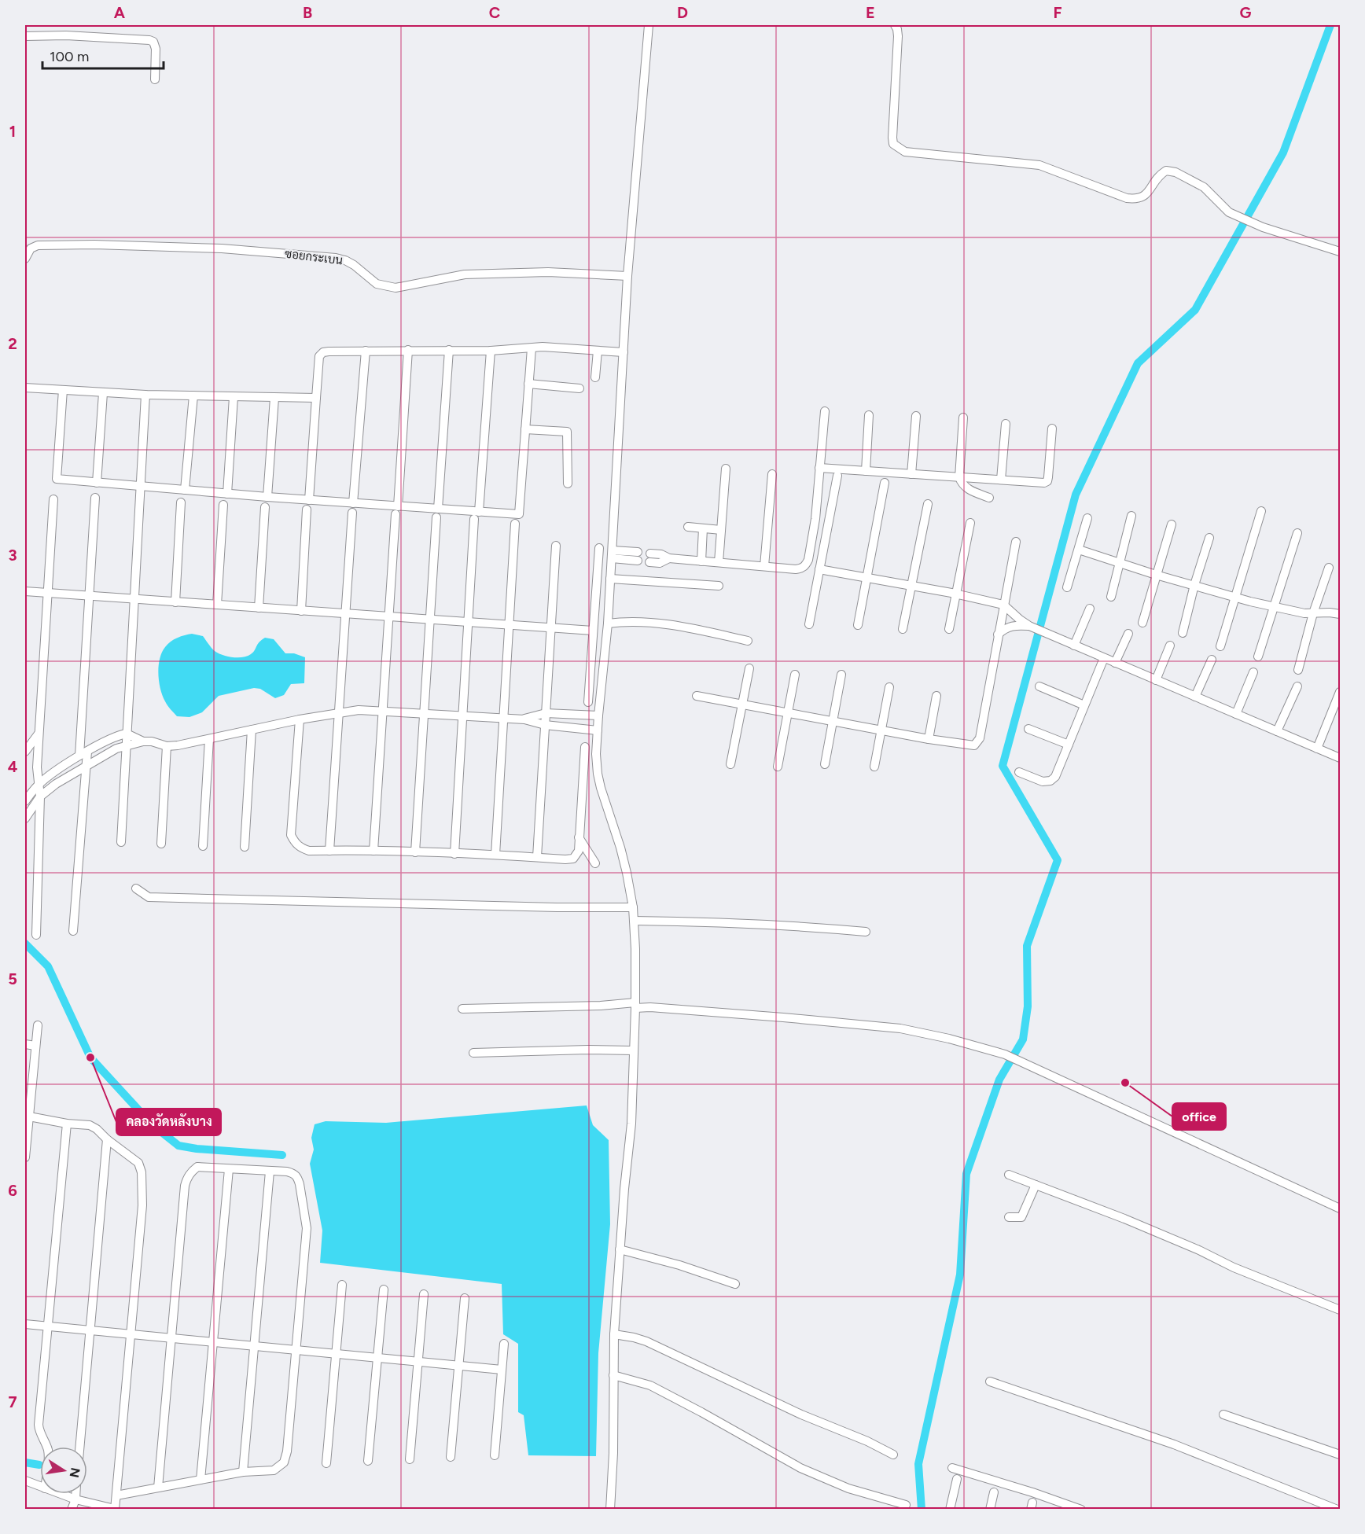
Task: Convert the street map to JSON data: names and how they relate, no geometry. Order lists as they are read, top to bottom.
{
  "streets": {
    "street": ["ซอยกระเบน"]
  },
  "places": ["คลองวัดหลังบาง", "office"],
  "scale_bar": "100 m",
  "north": "right",
  "grid": {
    "columns": [
      "A",
      "B",
      "C",
      "D",
      "E",
      "F",
      "G"
    ],
    "rows": [
      "1",
      "2",
      "3",
      "4",
      "5",
      "6",
      "7"
    ]
  }
}
